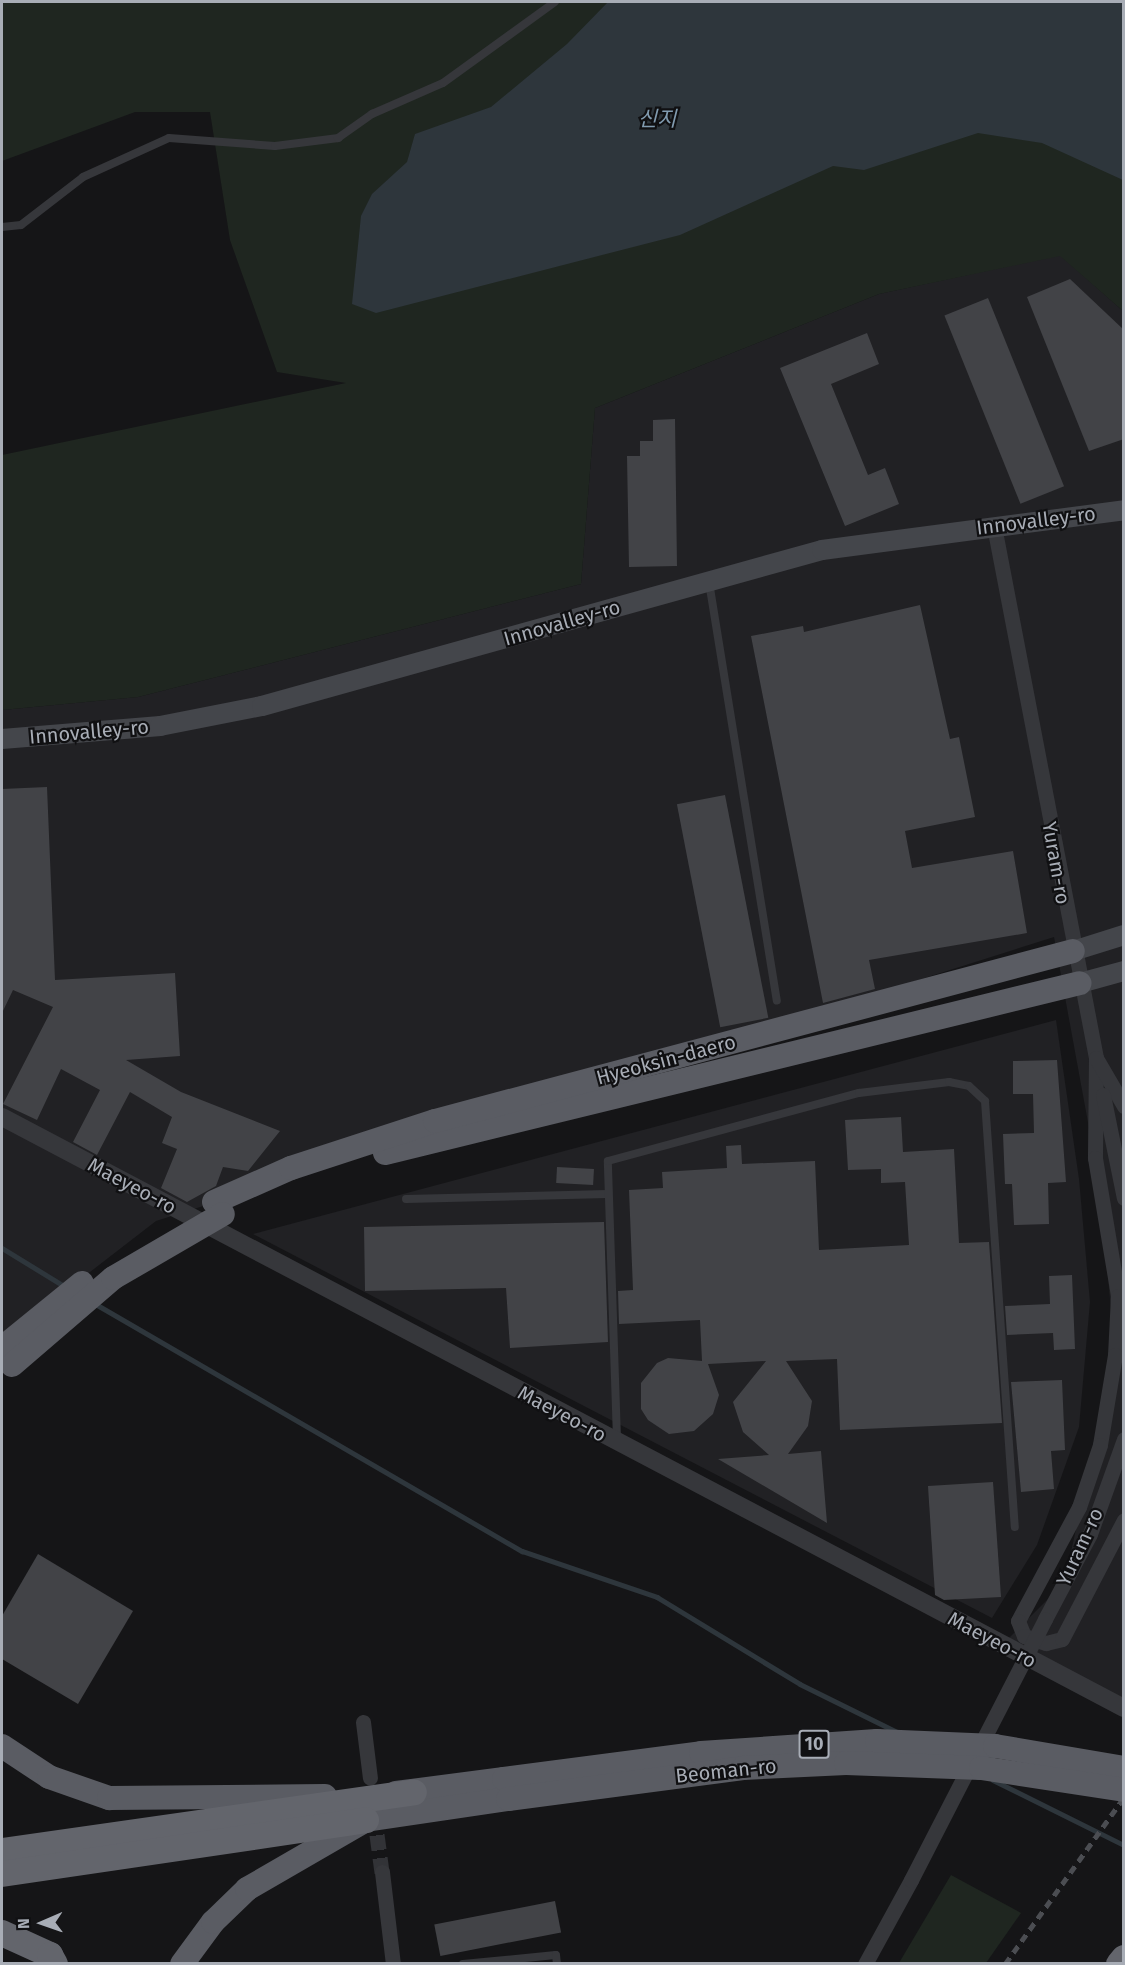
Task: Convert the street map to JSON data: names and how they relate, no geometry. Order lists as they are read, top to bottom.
{
  "streets": {
    "highway": ["Hyeoksin-daero", "10", "Beoman-ro"],
    "main road": ["Innovalley-ro"],
    "street": ["Yuram-ro", "Maeyeo-ro"]
  },
  "crossings": [
    ["Innovalley-ro", "Yuram-ro"],
    ["Yuram-ro", "Hyeoksin-daero"]
  ],
  "water": ["신지"],
  "north": "left"
}
